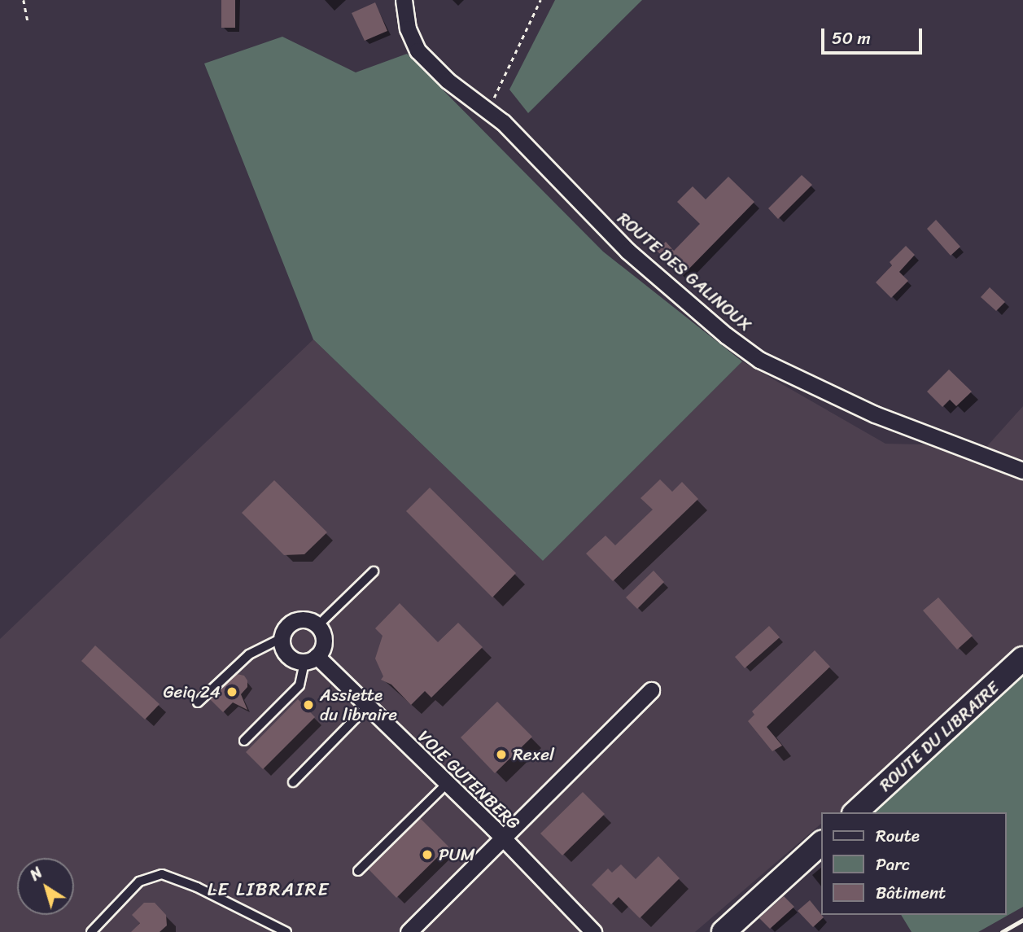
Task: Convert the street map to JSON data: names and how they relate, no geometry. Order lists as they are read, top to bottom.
{
  "streets": {
    "main road": ["ROUTE DU LIBRAIRE"],
    "street": ["ROUTE DES GALINOUX", "VOIE GUTENBERG"]
  },
  "districts": ["LE LIBRAIRE"],
  "places": [
    "Geiq 24",
    "Assiette du libraire",
    "Rexel",
    "PUM"
  ],
  "legend": ["Route", "Parc", "Bâtiment"],
  "scale_bar": "50 m",
  "north": "top left"
}
